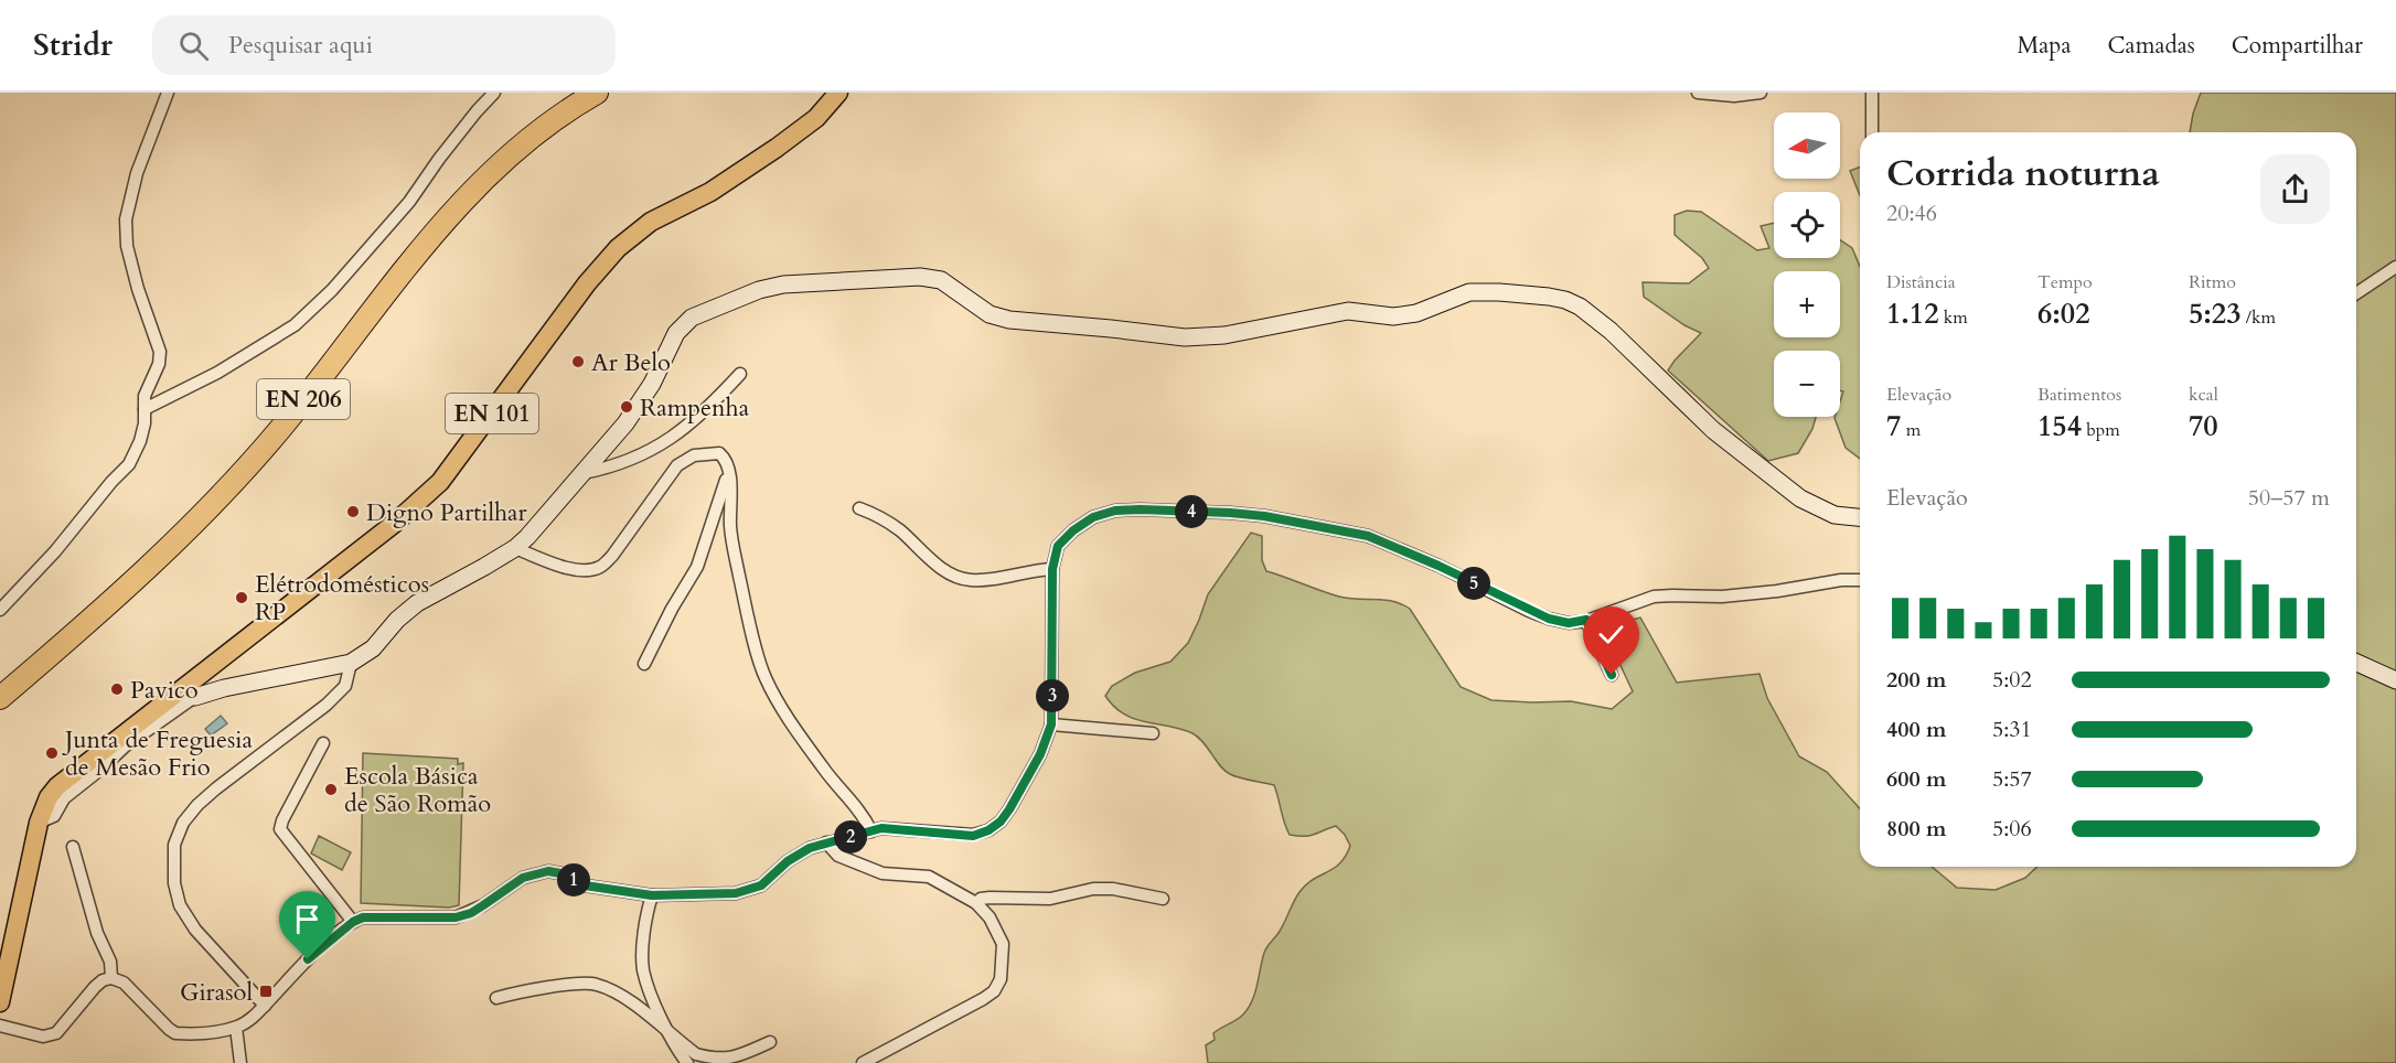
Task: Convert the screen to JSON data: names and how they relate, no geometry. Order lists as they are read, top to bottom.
{
  "streets": {
    "highway": ["EN 206"],
    "main road": ["EN 101"]
  },
  "places": {
    "other": [
      "Ar Belo",
      "Rampenha",
      "Digno Partilhar",
      "Elétrodomésticos RP",
      "Pavico",
      "Junta de Freguesia de Mesão Frio",
      "Escola Básica de São Romão"
    ],
    "transit": ["Girasol"]
  },
  "north": "left",
  "page": {
    "header": "Stridr",
    "search": "Pesquisar aqui",
    "nav": ["Mapa", "Camadas", "Compartilhar"],
    "map_buttons": ["+", "−"],
    "heading": ["Corrida noturna", "20:46"],
    "stats": [
      ["Distância", "1.12 km"],
      ["Tempo", "6:02"],
      ["Ritmo", "5:23 /km"],
      ["Elevação", "7 m"],
      ["Batimentos", "154 bpm"],
      ["kcal", "70"]
    ],
    "chart": ["Elevação", "50–57 m"],
    "pins": [
      "4",
      "5",
      "3",
      "2",
      "1"
    ],
    "list": [
      {
        "name": "200 m",
        "note": "5:02"
      },
      {
        "name": "400 m",
        "note": "5:31"
      },
      {
        "name": "600 m",
        "note": "5:57"
      },
      {
        "name": "800 m",
        "note": "5:06"
      }
    ]
  }
}
